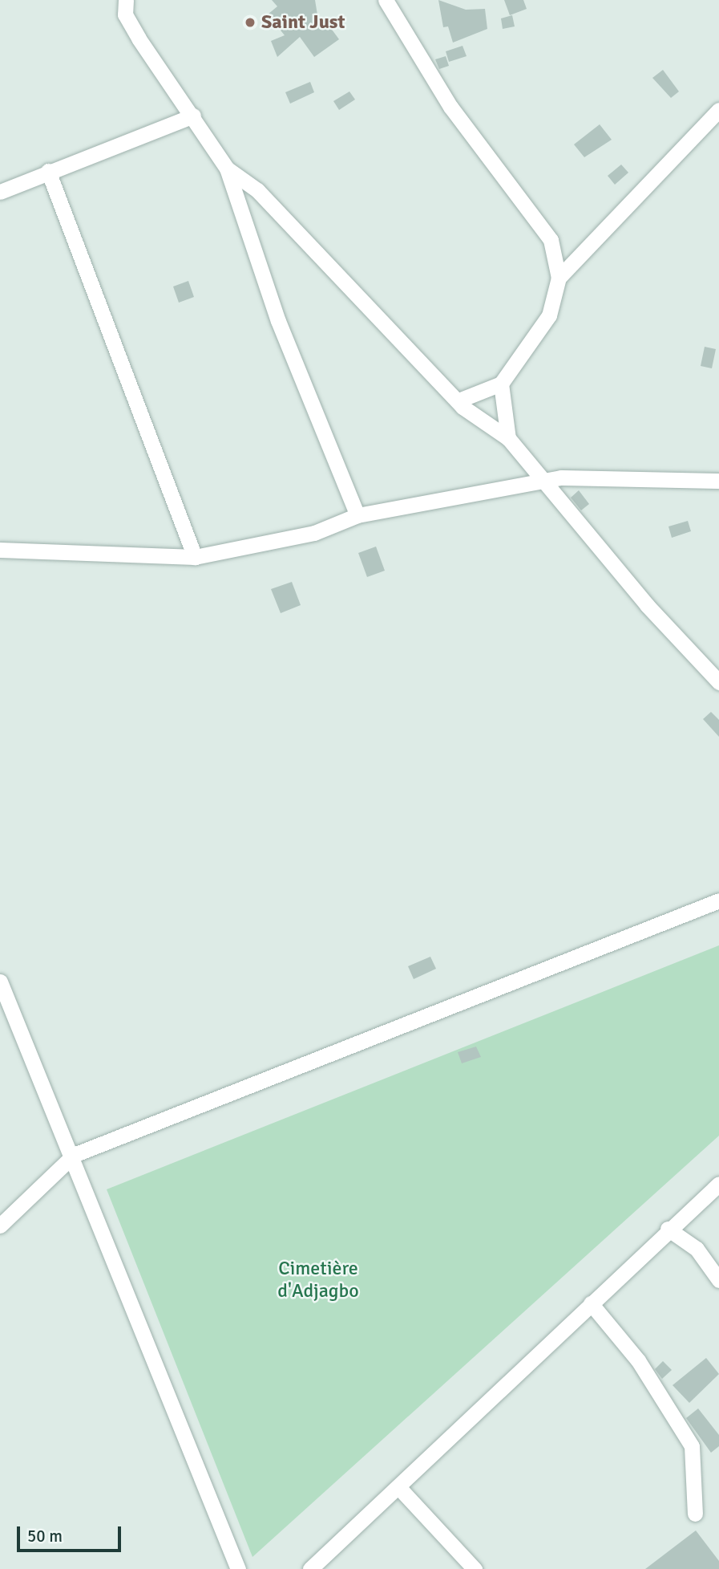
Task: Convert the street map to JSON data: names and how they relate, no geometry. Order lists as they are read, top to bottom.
{
  "parks": ["Cimetière d'Adjagbo"],
  "places": ["Saint Just"],
  "scale_bar": "50 m"
}
